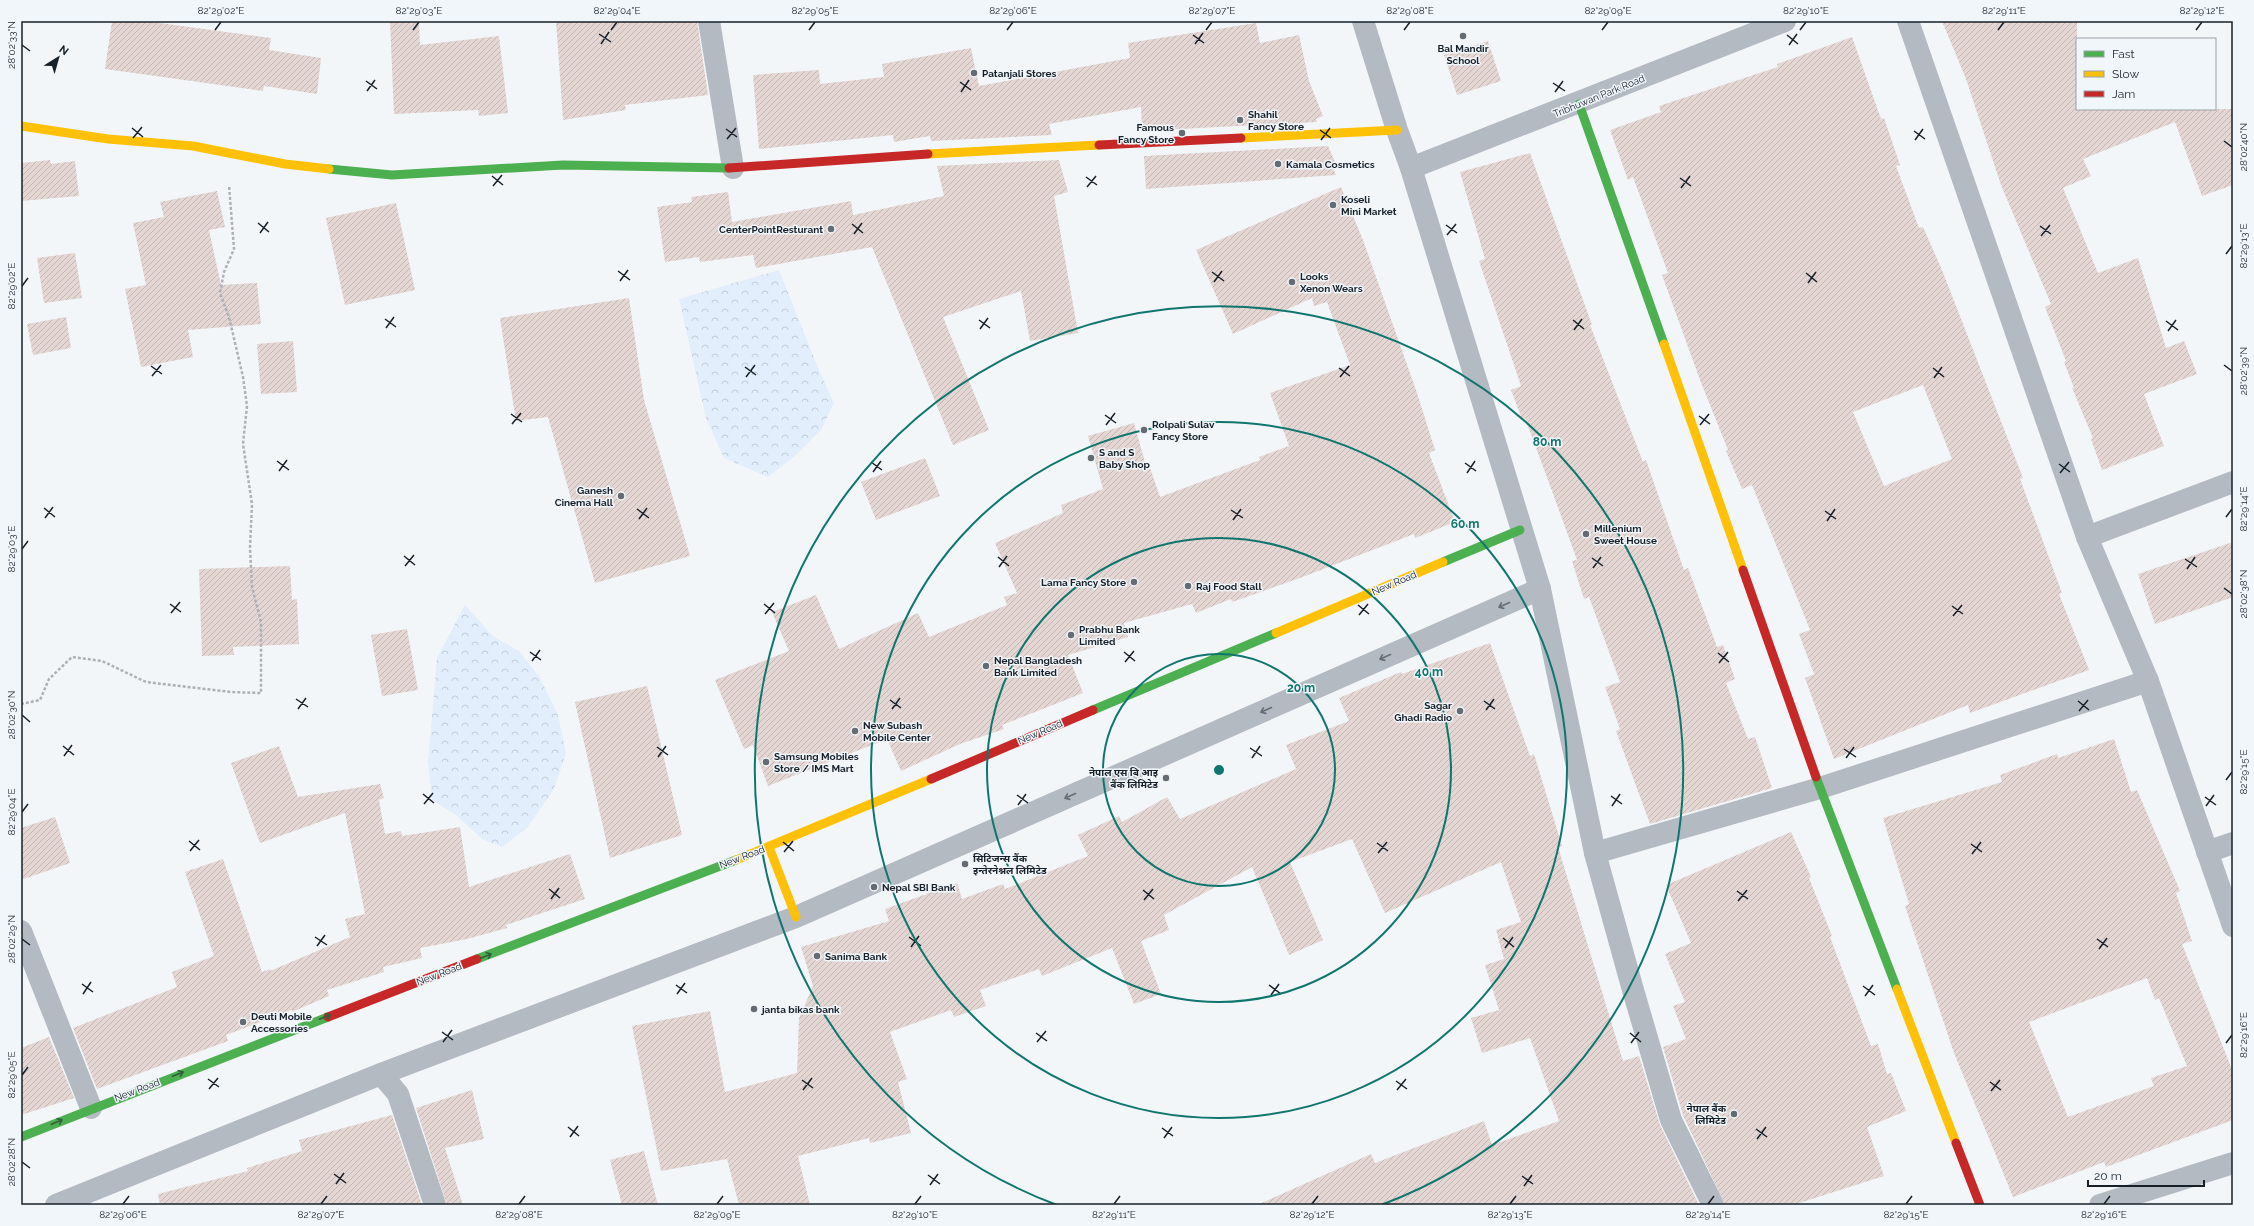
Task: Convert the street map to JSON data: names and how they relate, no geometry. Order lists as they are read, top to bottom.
{
  "streets": {
    "street": ["Tribhuwan Park Road", "New Road"]
  },
  "places": [
    "Bal Mandir School",
    "Patanjali Stores",
    "Shahil Fancy Store",
    "Famous Fancy Store",
    "Kamala Cosmetics",
    "Koseli Mini Market",
    "CenterPointResturant",
    "Looks Xenon Wears",
    "Rolpali Sulav Fancy Store",
    "S and S Baby Shop",
    "Ganesh Cinema Hall",
    "Millenium Sweet House",
    "Lama Fancy Store",
    "Raj Food Stall",
    "Prabhu Bank Limited",
    "Nepal Bangladesh Bank Limited",
    "Sagar Ghadi Radio",
    "New Subash Mobile Center",
    "Samsung Mobiles Store / IMS Mart",
    "नेपाल एस बि आइ बैंक लिमिटेड",
    "सिटिजन्स बैंक इन्तेरनेश्नल लिमिटेड",
    "Nepal SBI Bank",
    "Sanima Bank",
    "janta bikas bank",
    "Deuti Mobile Accessories",
    "नेपाल बैंक लिमिटेड"
  ],
  "legend": ["Fast", "Slow", "Jam"],
  "scale_bar": "20 m",
  "north": "top right",
  "coordinates": [
    "82°29'02\"E",
    "82°29'03\"E",
    "82°29'04\"E",
    "82°29'05\"E",
    "82°29'06\"E",
    "82°29'07\"E",
    "82°29'08\"E",
    "82°29'09\"E",
    "82°29'10\"E",
    "82°29'11\"E",
    "82°29'12\"E",
    "28°02'33\"N",
    "28°02'40\"N",
    "82°29'13\"E",
    "28°02'39\"N",
    "82°29'14\"E",
    "28°02'38\"N",
    "28°02'30\"N",
    "82°29'15\"E",
    "28°02'29\"N",
    "82°29'16\"E",
    "28°02'28\"N"
  ],
  "rings": [
    "80 m",
    "60 m",
    "40 m",
    "20 m"
  ]
}
